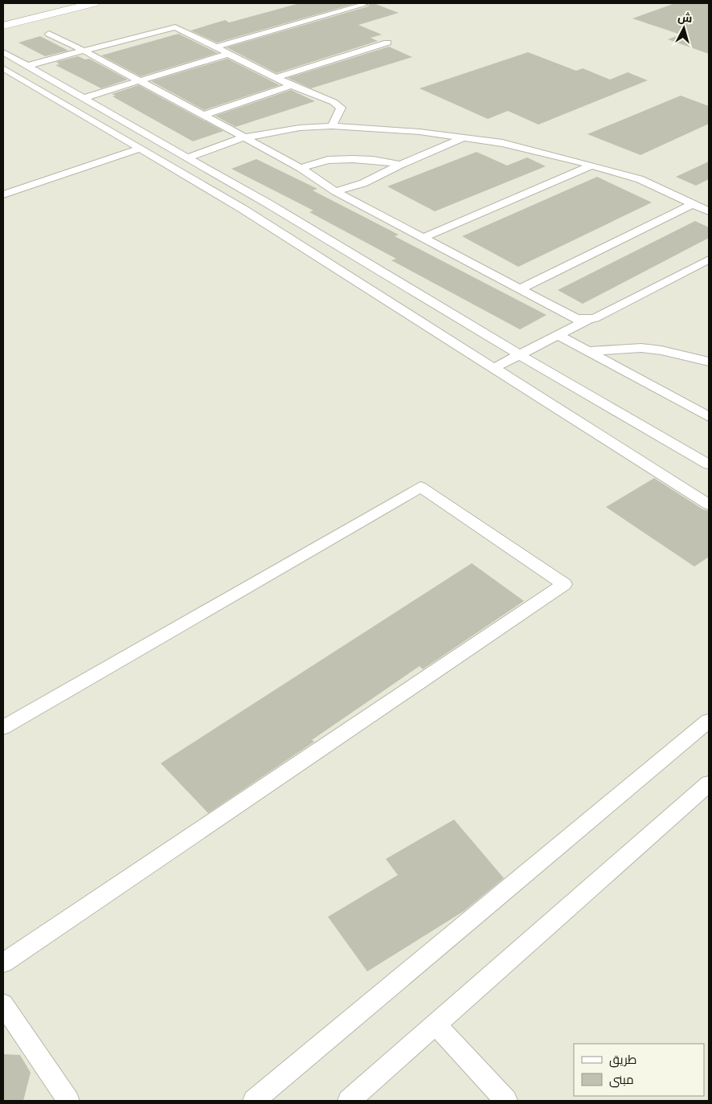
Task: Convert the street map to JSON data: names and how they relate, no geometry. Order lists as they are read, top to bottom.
{
  "legend": ["طريق", "مبنى"],
  "north": "top"
}
